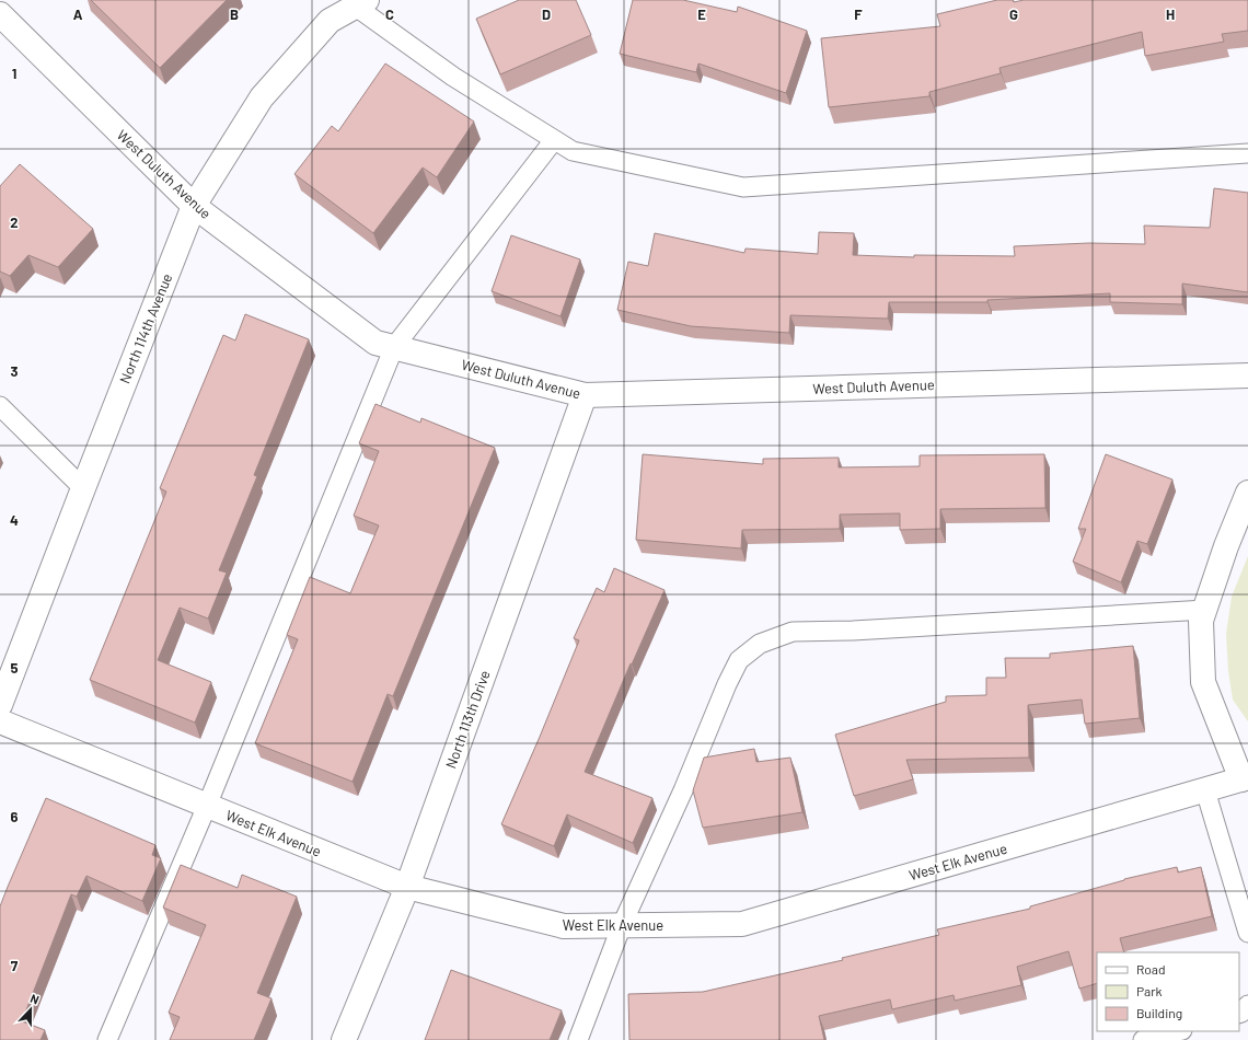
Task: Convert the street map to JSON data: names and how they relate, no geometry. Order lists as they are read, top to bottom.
{
  "streets": {
    "street": [
      "West Duluth Avenue",
      "North 114th Avenue",
      "North 113th Drive",
      "West Elk Avenue"
    ]
  },
  "crossings": [
    ["West Duluth Avenue", "North 114th Avenue"],
    ["West Duluth Avenue", "North 113th Drive"],
    ["North 113th Drive", "West Elk Avenue"]
  ],
  "legend": ["Road", "Park", "Building"],
  "north": "top",
  "grid": {
    "columns": [
      "A",
      "B",
      "C",
      "D",
      "E",
      "F",
      "G",
      "H"
    ],
    "rows": [
      "1",
      "2",
      "3",
      "4",
      "5",
      "6",
      "7"
    ]
  }
}
